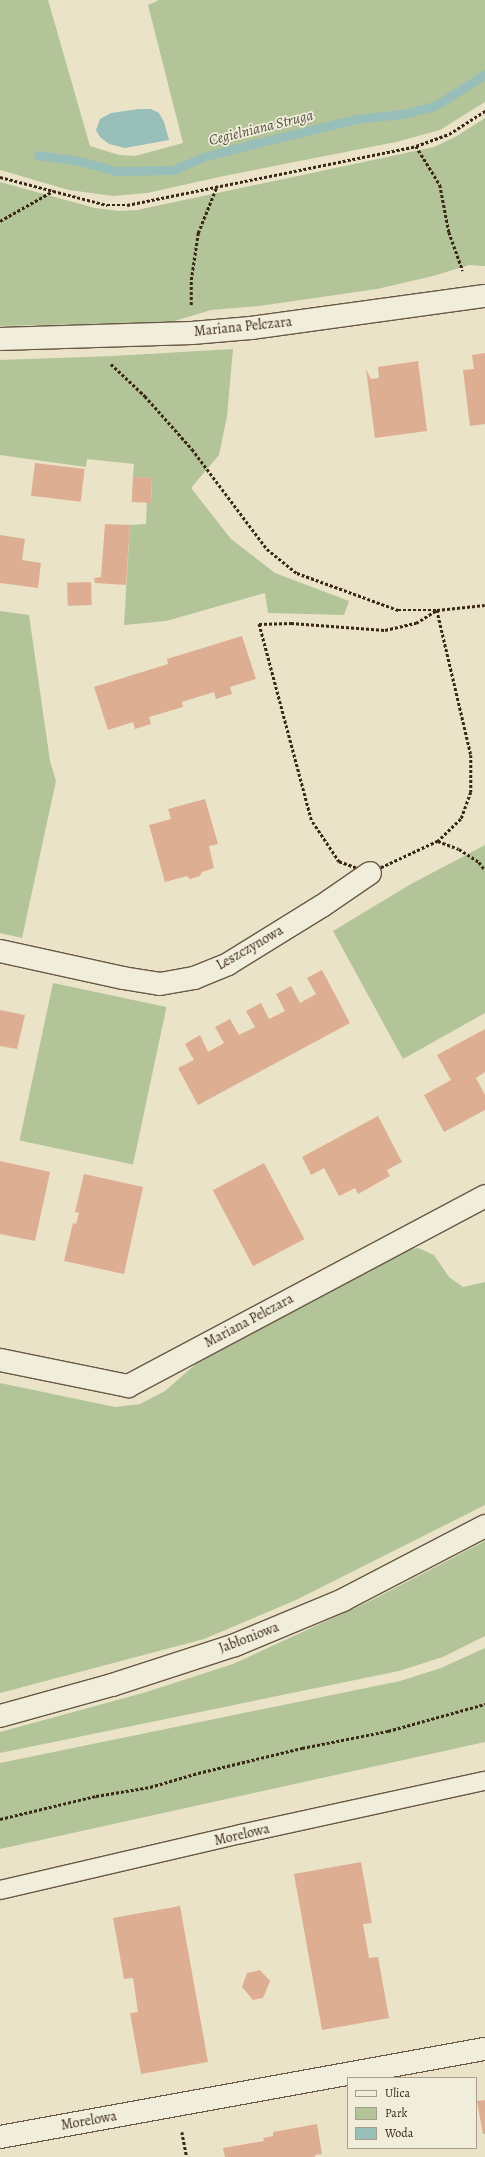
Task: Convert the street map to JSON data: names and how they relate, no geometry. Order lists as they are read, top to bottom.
{
  "streets": {
    "street": [
      "Mariana Pelczara",
      "Leszczynowa",
      "Jabłoniowa",
      "Morelowa"
    ]
  },
  "water": ["Cegielniana Struga"],
  "legend": ["Ulica", "Park", "Woda"]
}
